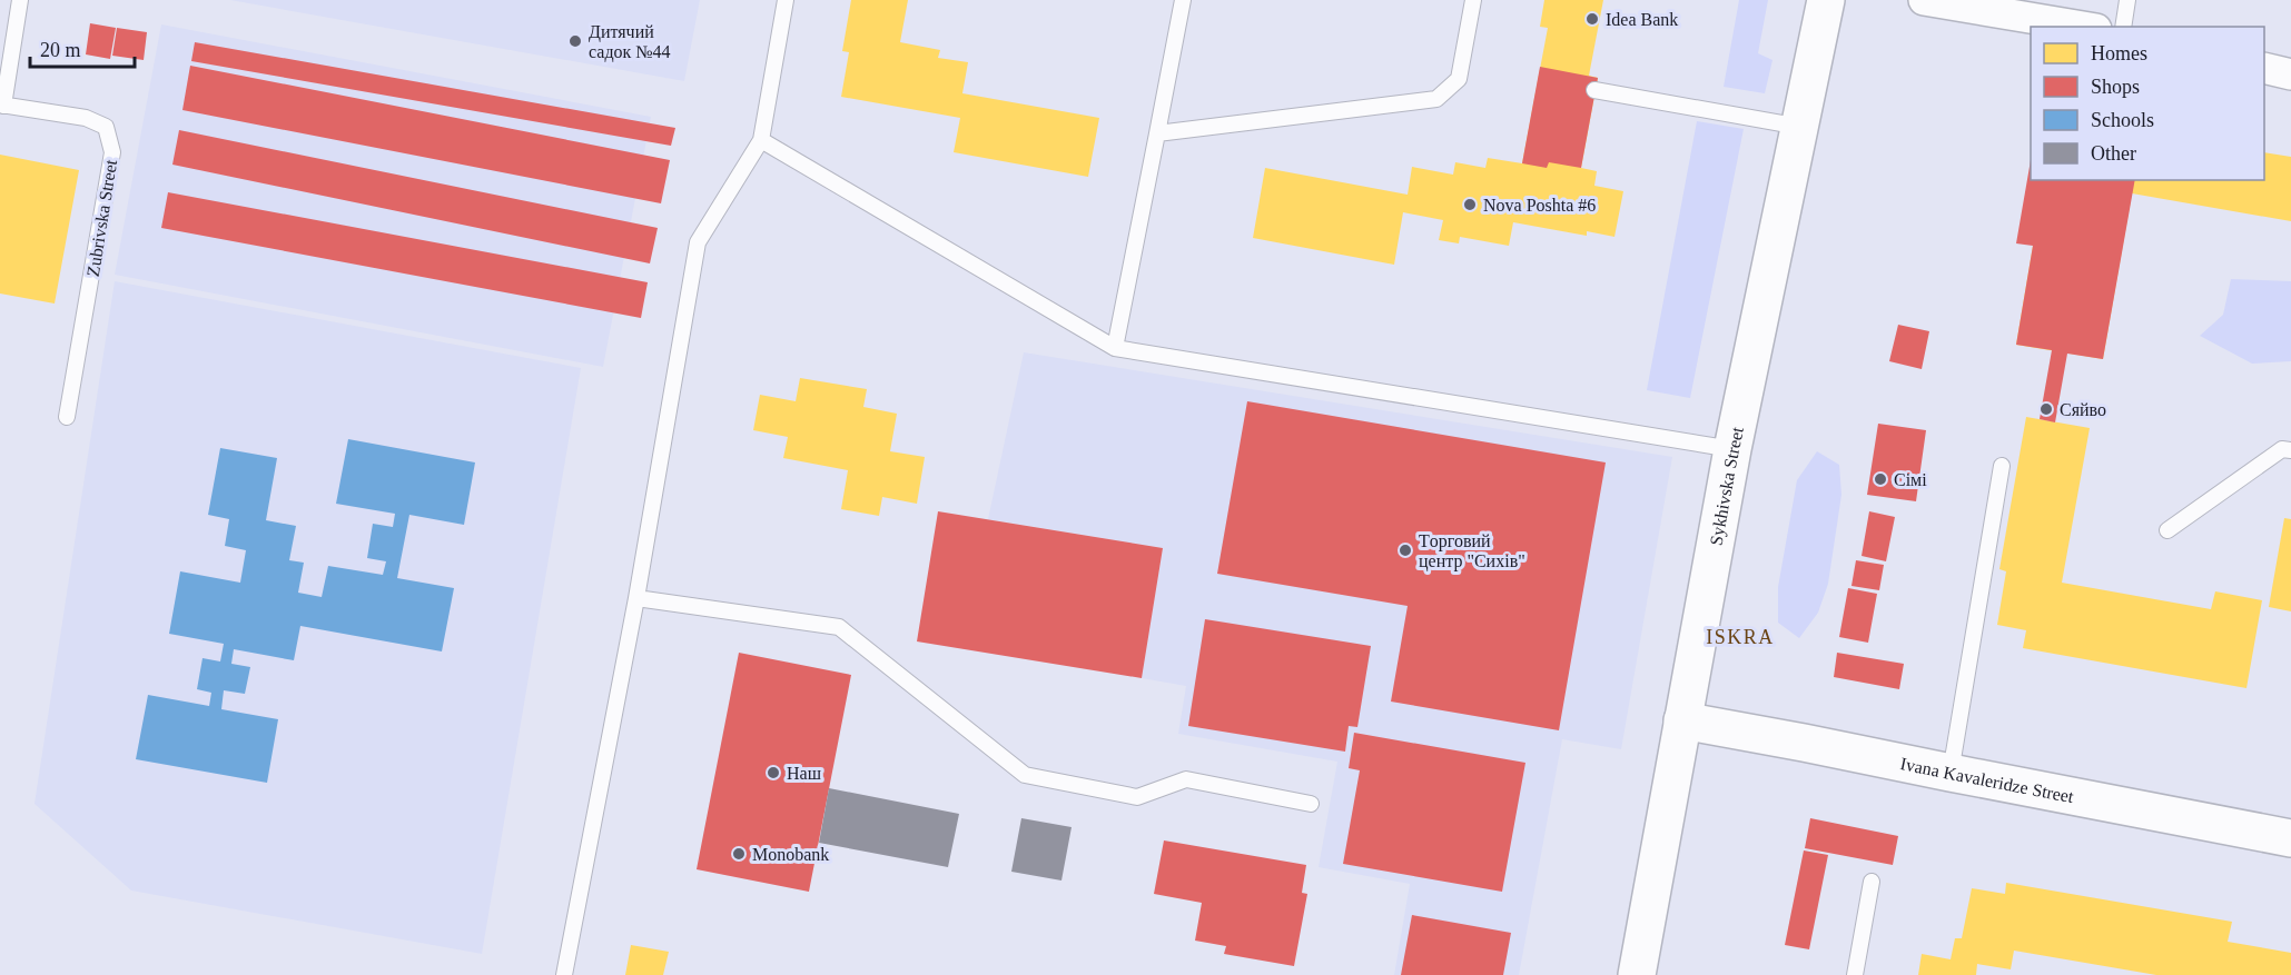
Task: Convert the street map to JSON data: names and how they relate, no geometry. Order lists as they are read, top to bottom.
{
  "streets": {
    "main road": ["Sykhivska Street", "Ivana Kavaleridze Street"],
    "lane": ["Zubrivska Street"]
  },
  "crossings": [
    ["Sykhivska Street", "Ivana Kavaleridze Street"]
  ],
  "districts": ["ISKRA"],
  "places": [
    "Idea Bank",
    "Дитячий садок №44",
    "Nova Poshta #6",
    "Сяйво",
    "Сімі",
    "Tорговий центр \"Сихів\"",
    "Наш",
    "Monobank"
  ],
  "legend": [
    "Homes",
    "Shops",
    "Schools",
    "Other"
  ],
  "scale_bar": "20 m"
}
